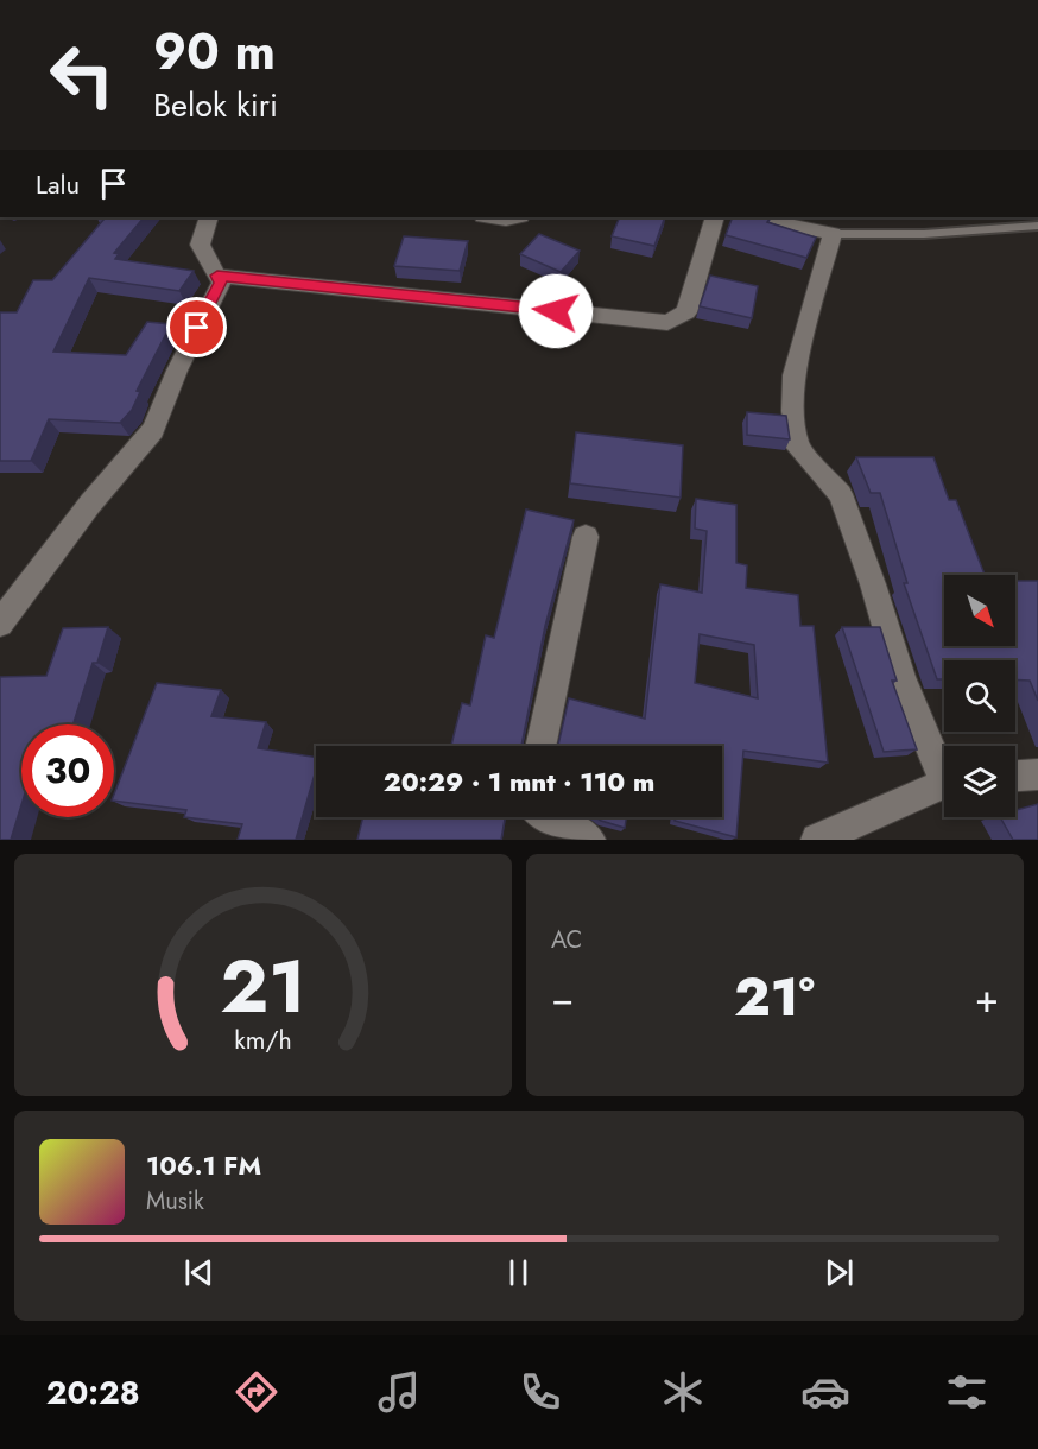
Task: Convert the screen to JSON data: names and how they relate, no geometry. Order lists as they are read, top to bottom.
{
  "north": "bottom right",
  "page": {
    "turn": ["90 m", "Belok kiri"],
    "then": "Lalu",
    "limit": "30",
    "trip": "20:29 · 1 mnt · 110 m",
    "tile": "AC",
    "heat": ["−", "21°", "+"],
    "song": ["106.1 FM", "Musik"],
    "tabs": "20:28",
    "gauge": ["21", "km/h"]
  }
}
